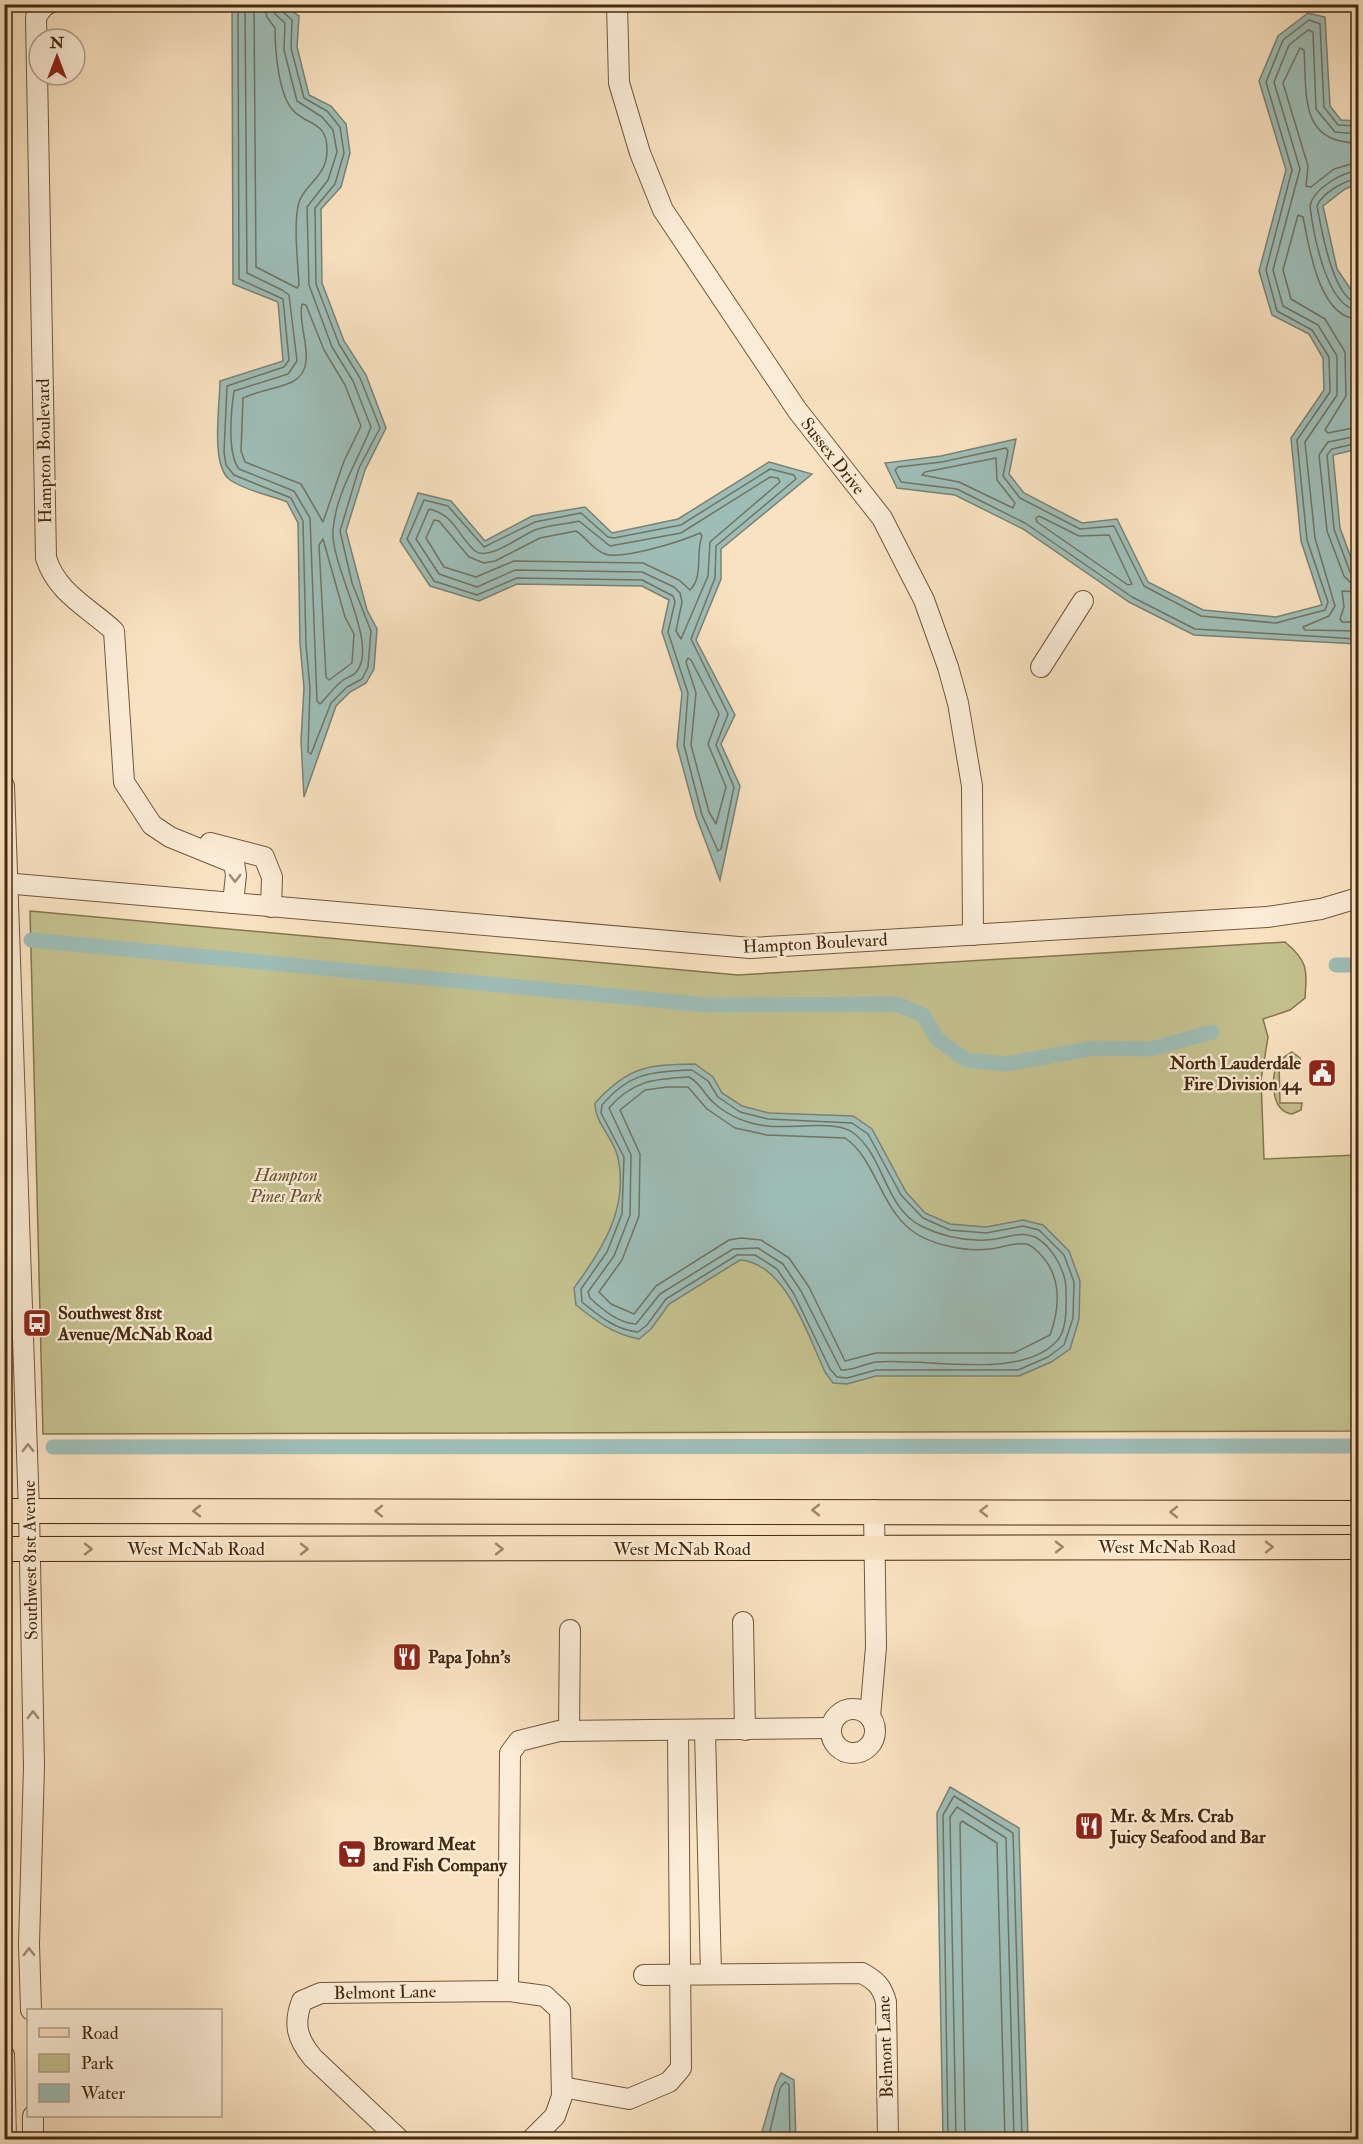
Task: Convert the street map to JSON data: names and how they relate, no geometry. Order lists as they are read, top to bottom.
{
  "streets": {
    "main road": ["West McNab Road"],
    "street": [
      "Hampton Boulevard",
      "Sussex Drive",
      "Southwest 81st Avenue",
      "Belmont Lane"
    ]
  },
  "crossings": [
    ["Hampton Boulevard", "Sussex Drive"],
    ["Hampton Boulevard", "Southwest 81st Avenue"],
    ["West McNab Road", "Southwest 81st Avenue"]
  ],
  "one_way": ["Southwest 81st Avenue"],
  "parks": ["Hampton Pines Park"],
  "places": {
    "public building": ["North Lauderdale Fire Division 44"],
    "bus stop": ["Southwest 81st Avenue/McNab Road"],
    "restaurant": ["Papa John's", "Mr. & Mrs. Crab Juicy Seafood and Bar"],
    "supermarket": ["Broward Meat and Fish Company"]
  },
  "legend": ["Road", "Park", "Water"],
  "north": "top"
}
